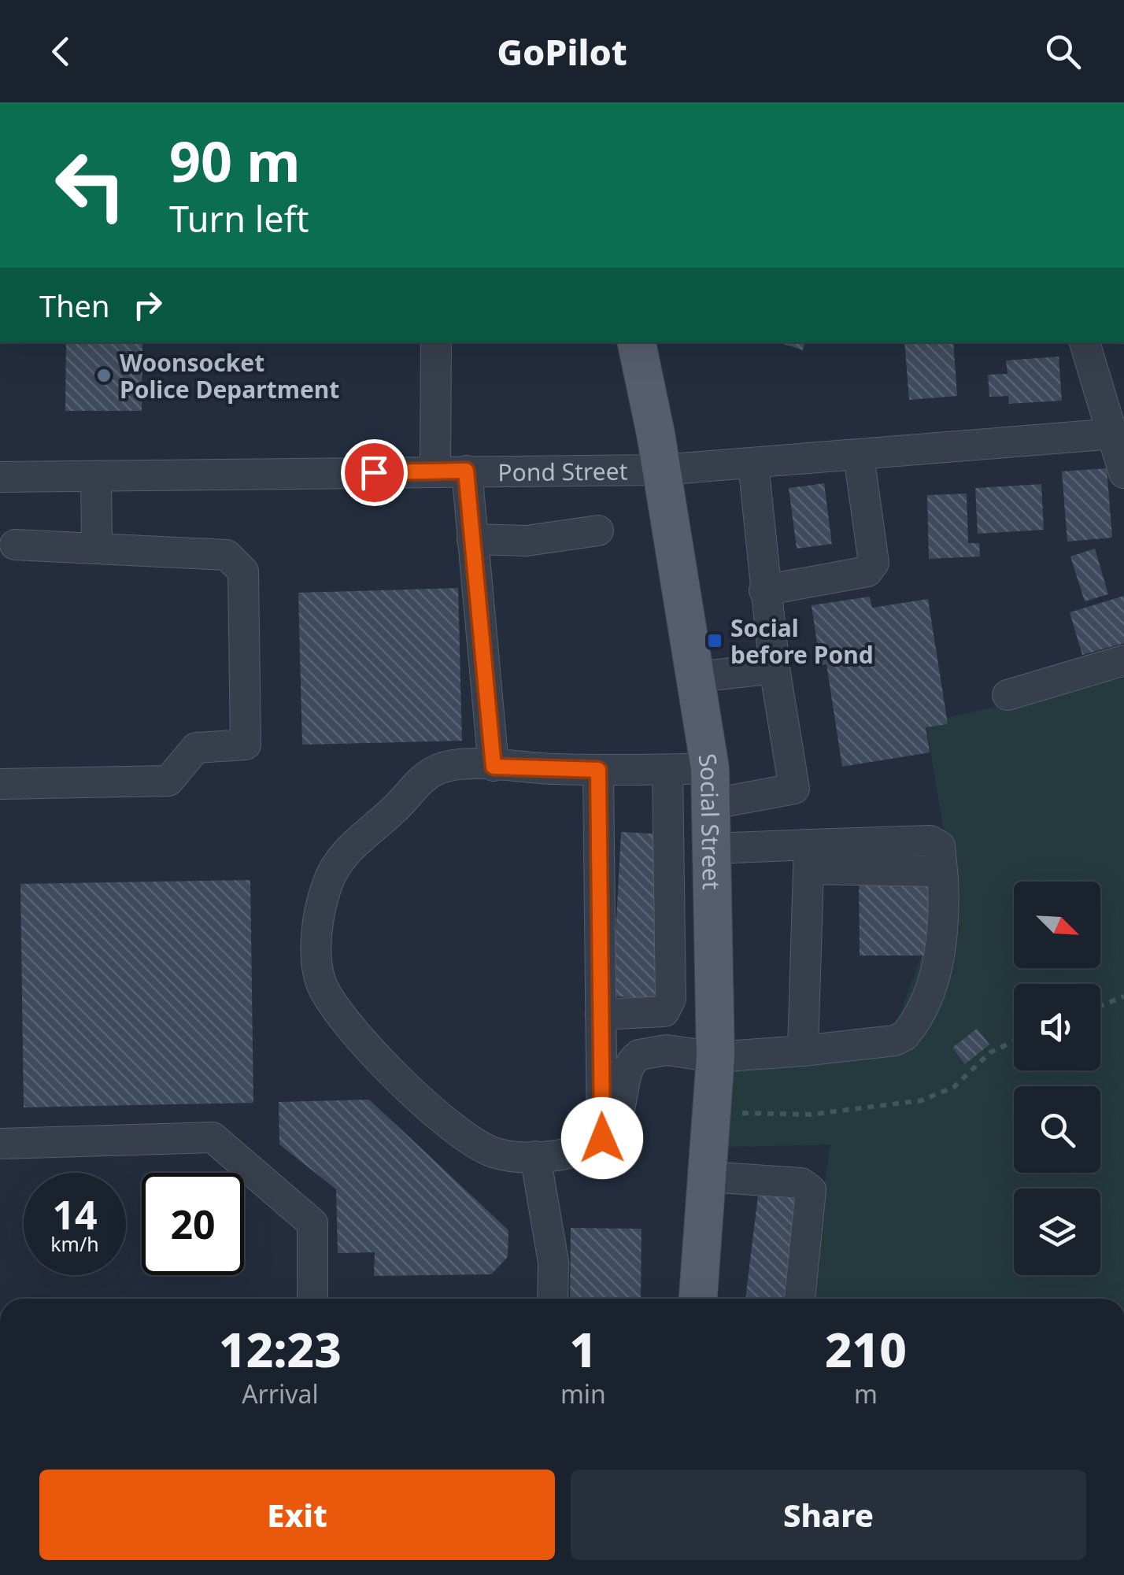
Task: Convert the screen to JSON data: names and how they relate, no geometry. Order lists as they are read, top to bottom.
{
  "streets": {
    "main road": ["Social Street"],
    "street": ["Pond Street"]
  },
  "crossings": [
    ["Pond Street", "Social Street"]
  ],
  "places": {
    "other": ["Woonsocket Police Department"],
    "transit": ["Social before Pond"]
  },
  "north": "bottom right",
  "page": {
    "header": "GoPilot",
    "turn": ["90 m", "Turn left"],
    "then": "Then",
    "speed": "14 km/h",
    "limit": "20",
    "eta": [
      "12:23",
      "Arrival",
      "1",
      "min",
      "210",
      "m"
    ],
    "buttons": ["Exit", "Share"]
  }
}
